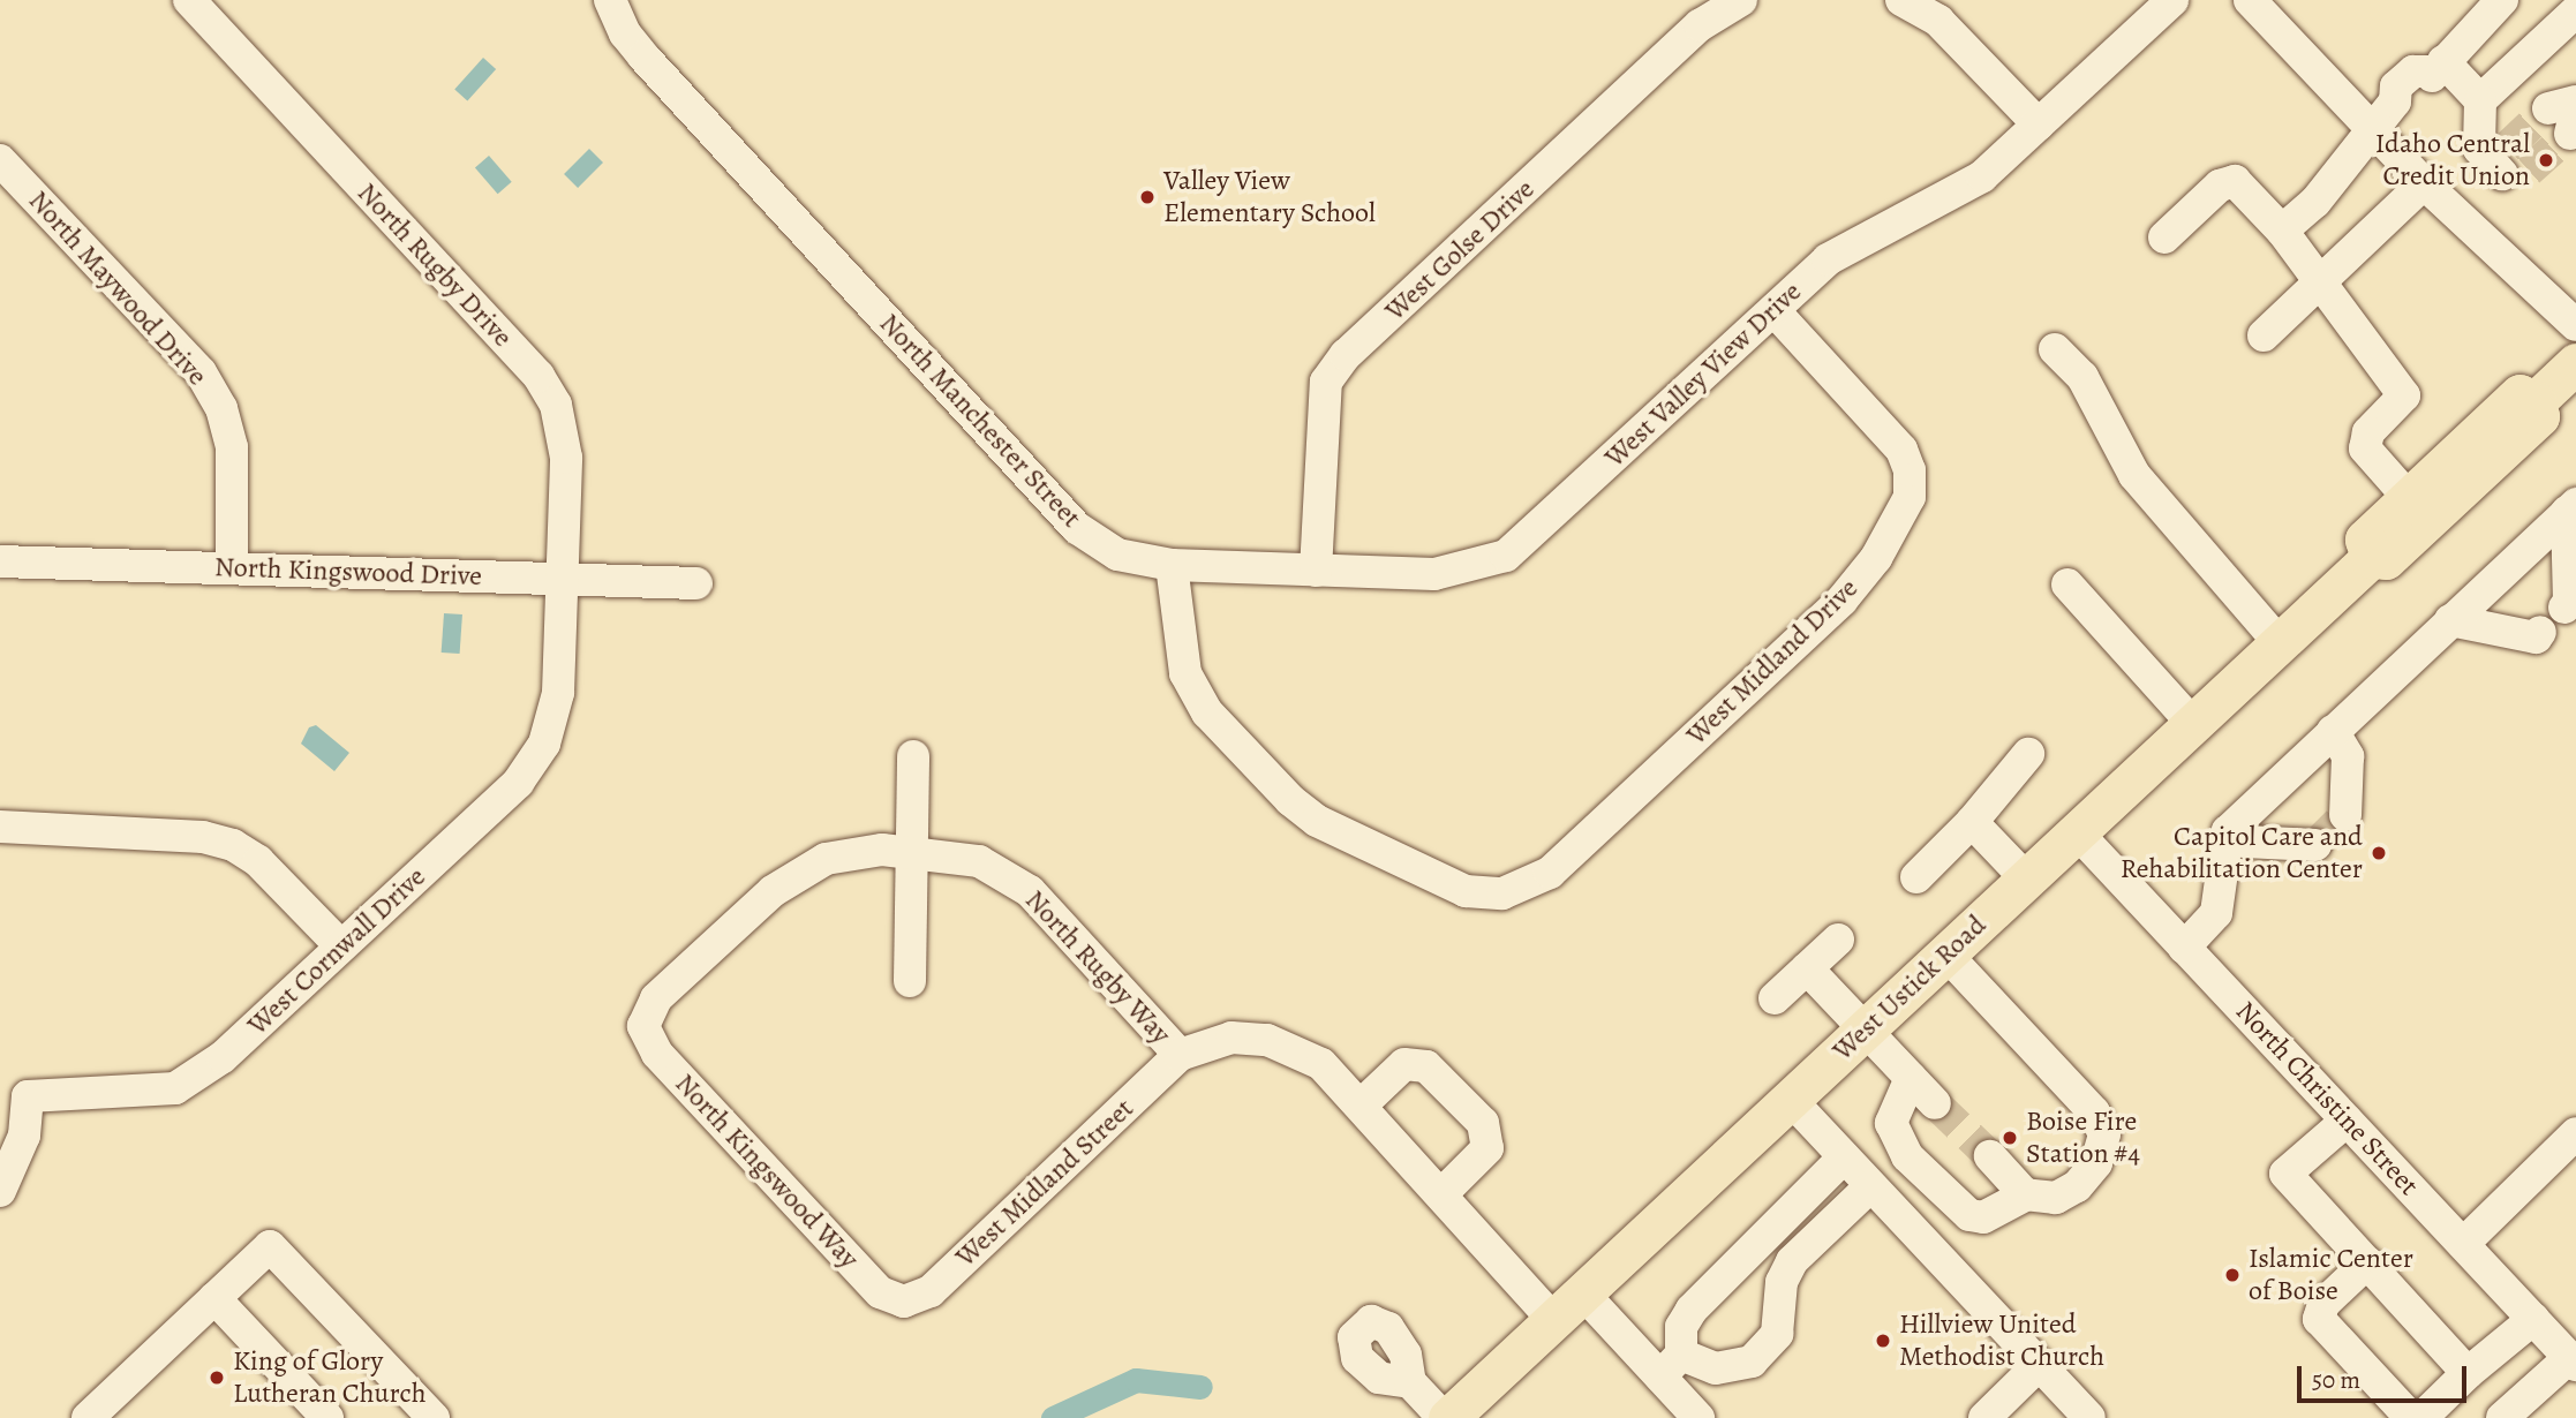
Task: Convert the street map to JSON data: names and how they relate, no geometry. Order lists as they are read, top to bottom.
{
  "streets": {
    "main road": ["West Ustick Road"],
    "street": [
      "West Golse Drive",
      "North Rugby Drive",
      "North Maywood Drive",
      "West Valley View Drive",
      "North Manchester Street",
      "North Kingswood Drive",
      "West Midland Drive",
      "West Cornwall Drive",
      "North Rugby Way",
      "North Christine Street",
      "North Kingswood Way",
      "West Midland Street"
    ]
  },
  "crossings": [
    ["West Golse Drive", "West Valley View Drive"],
    ["North Rugby Drive", "North Kingswood Drive"],
    ["North Rugby Drive", "West Cornwall Drive"],
    ["North Maywood Drive", "North Kingswood Drive"],
    ["West Valley View Drive", "North Manchester Street"],
    ["West Valley View Drive", "West Midland Drive"],
    ["North Manchester Street", "West Midland Drive"],
    ["North Kingswood Drive", "West Cornwall Drive"],
    ["North Rugby Way", "West Ustick Road"],
    ["North Rugby Way", "North Kingswood Way"],
    ["North Rugby Way", "West Midland Street"],
    ["West Ustick Road", "North Christine Street"],
    ["North Kingswood Way", "West Midland Street"]
  ],
  "places": [
    "Idaho Central Credit Union",
    "Valley View Elementary School",
    "Capitol Care and Rehabilitation Center",
    "Boise Fire Station #4",
    "Islamic Center of Boise",
    "Hillview United Methodist Church",
    "King of Glory Lutheran Church"
  ],
  "scale_bar": "50 m"
}
